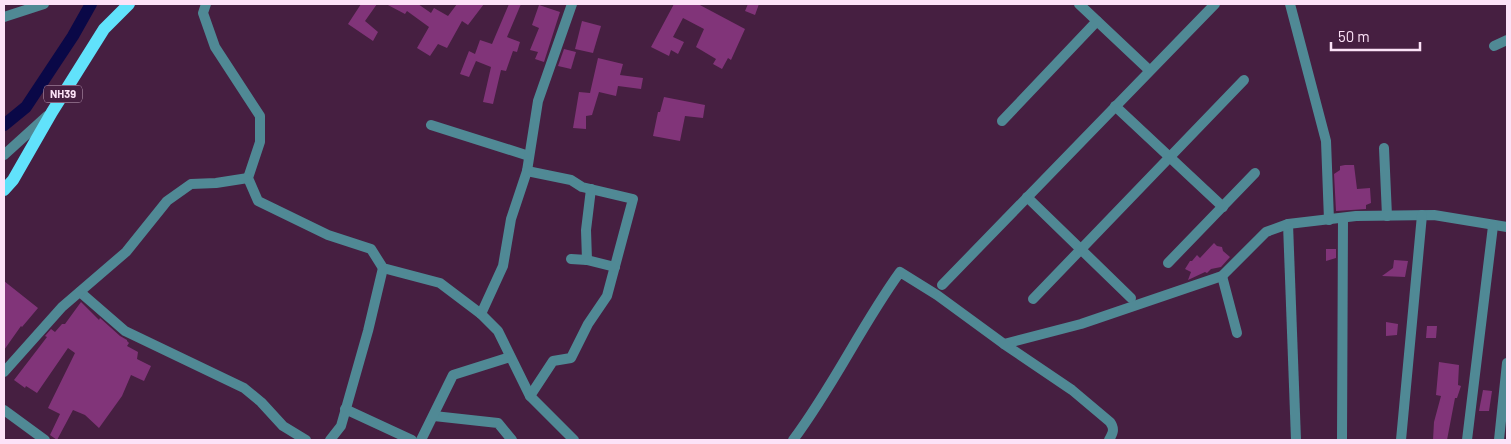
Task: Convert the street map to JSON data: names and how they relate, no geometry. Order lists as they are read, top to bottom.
{
  "streets": {
    "main road": ["NH39"]
  },
  "scale_bar": "50 m"
}
